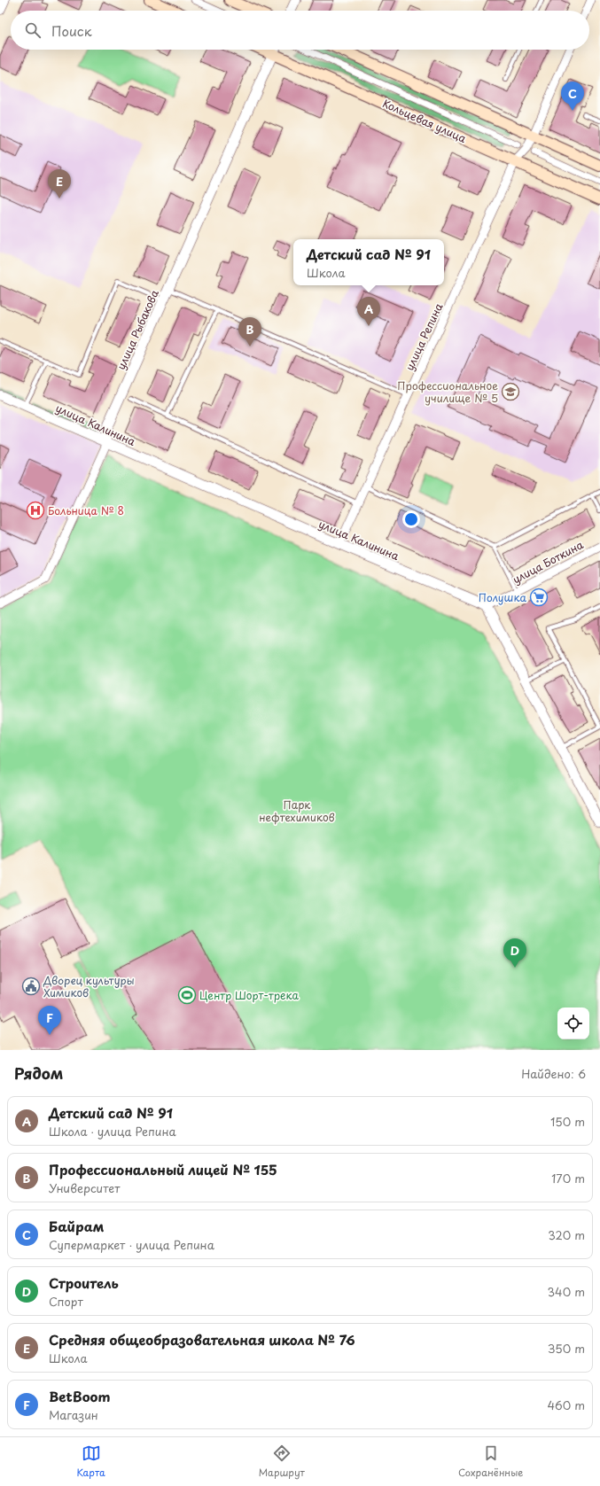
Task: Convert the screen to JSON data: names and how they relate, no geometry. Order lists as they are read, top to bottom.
{
  "streets": {
    "main road": ["Кольцевая улица"],
    "street": [
      "улица Рыбакова",
      "улица Репина",
      "улица Калинина",
      "улица Боткина"
    ]
  },
  "crossings": [
    ["Кольцевая улица", "улица Рыбакова"],
    ["Кольцевая улица", "улица Репина"],
    ["улица Рыбакова", "улица Калинина"],
    ["улица Репина", "улица Калинина"],
    ["улица Калинина", "улица Боткина"]
  ],
  "parks": ["Парк нефтехимиков"],
  "places": {
    "school or university": ["Профессиональное училище № 5"],
    "hospital": ["Больница № 8"],
    "supermarket": ["Полушка"],
    "public building": ["Дворец культуры Химиков"],
    "sports": ["Центр Шорт-трека"]
  },
  "page": {
    "search": "Поиск",
    "pins": [
      "C",
      "E",
      "A",
      "B",
      "D",
      "F"
    ],
    "popup": ["Детский сад № 91", "Школа"],
    "heading": ["Рядом", "Найдено: 6"],
    "list": [
      {
        "mark": "A",
        "name": "Детский сад № 91",
        "note": "Школа · улица Репина",
        "value": "150 m"
      },
      {
        "mark": "B",
        "name": "Профессиональный лицей № 155",
        "note": "Университет",
        "value": "170 m"
      },
      {
        "mark": "C",
        "name": "Байрам",
        "note": "Супермаркет · улица Репина",
        "value": "320 m"
      },
      {
        "mark": "D",
        "name": "Строитель",
        "note": "Спорт",
        "value": "340 m"
      },
      {
        "mark": "E",
        "name": "Средняя общеобразовательная школа № 76",
        "note": "Школа",
        "value": "350 m"
      },
      {
        "mark": "F",
        "name": "BetBoom",
        "note": "Магазин",
        "value": "460 m"
      }
    ],
    "nav": ["Карта", "Маршрут", "Сохранённые"]
  }
}
